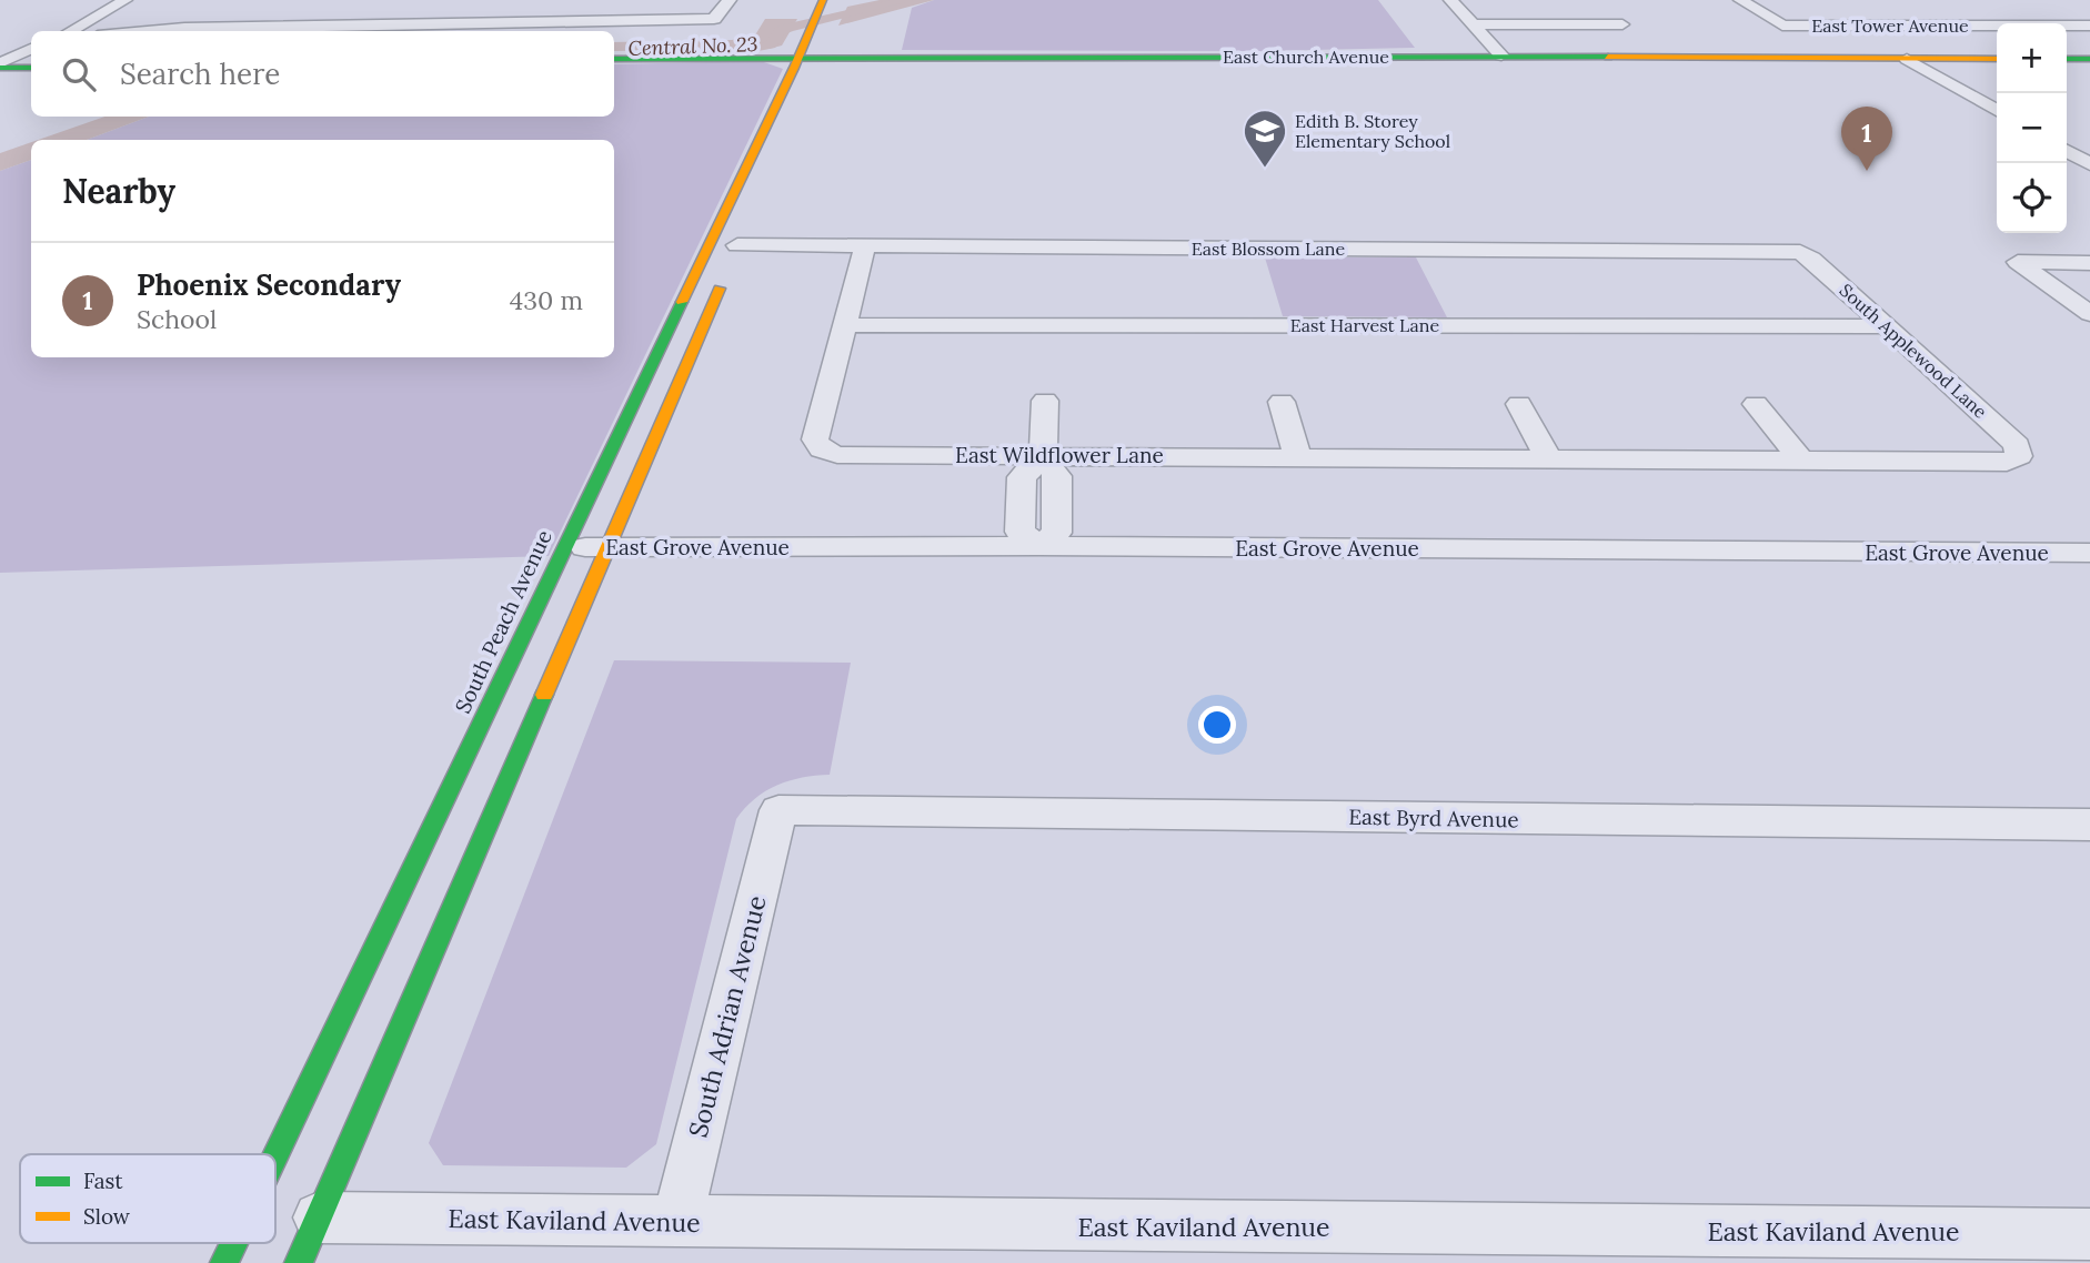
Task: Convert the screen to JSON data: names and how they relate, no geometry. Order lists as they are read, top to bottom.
{
  "streets": {
    "street": [
      "East Tower Avenue",
      "East Church Avenue",
      "East Blossom Lane",
      "East Harvest Lane",
      "South Applewood Lane",
      "East Wildflower Lane",
      "East Grove Avenue",
      "South Peach Avenue",
      "East Byrd Avenue",
      "South Adrian Avenue",
      "East Kaviland Avenue"
    ]
  },
  "crossings": [
    ["East Church Avenue", "South Peach Avenue"],
    ["East Blossom Lane", "South Applewood Lane"],
    ["East Harvest Lane", "South Applewood Lane"],
    ["East Harvest Lane", "East Wildflower Lane"],
    ["South Applewood Lane", "East Wildflower Lane"],
    ["East Grove Avenue", "South Peach Avenue"],
    ["East Byrd Avenue", "South Adrian Avenue"],
    ["South Adrian Avenue", "East Kaviland Avenue"]
  ],
  "water": ["Central No. 23"],
  "places": {
    "school or university": ["Edith B. Storey Elementary School"]
  },
  "legend": ["Fast", "Slow"],
  "page": {
    "map_buttons": ["+", "−"],
    "search": "Search here",
    "pins": "1",
    "heading": "Nearby",
    "list": [
      {
        "mark": "1",
        "name": "Phoenix Secondary",
        "note": "School",
        "value": "430 m"
      }
    ]
  }
}
